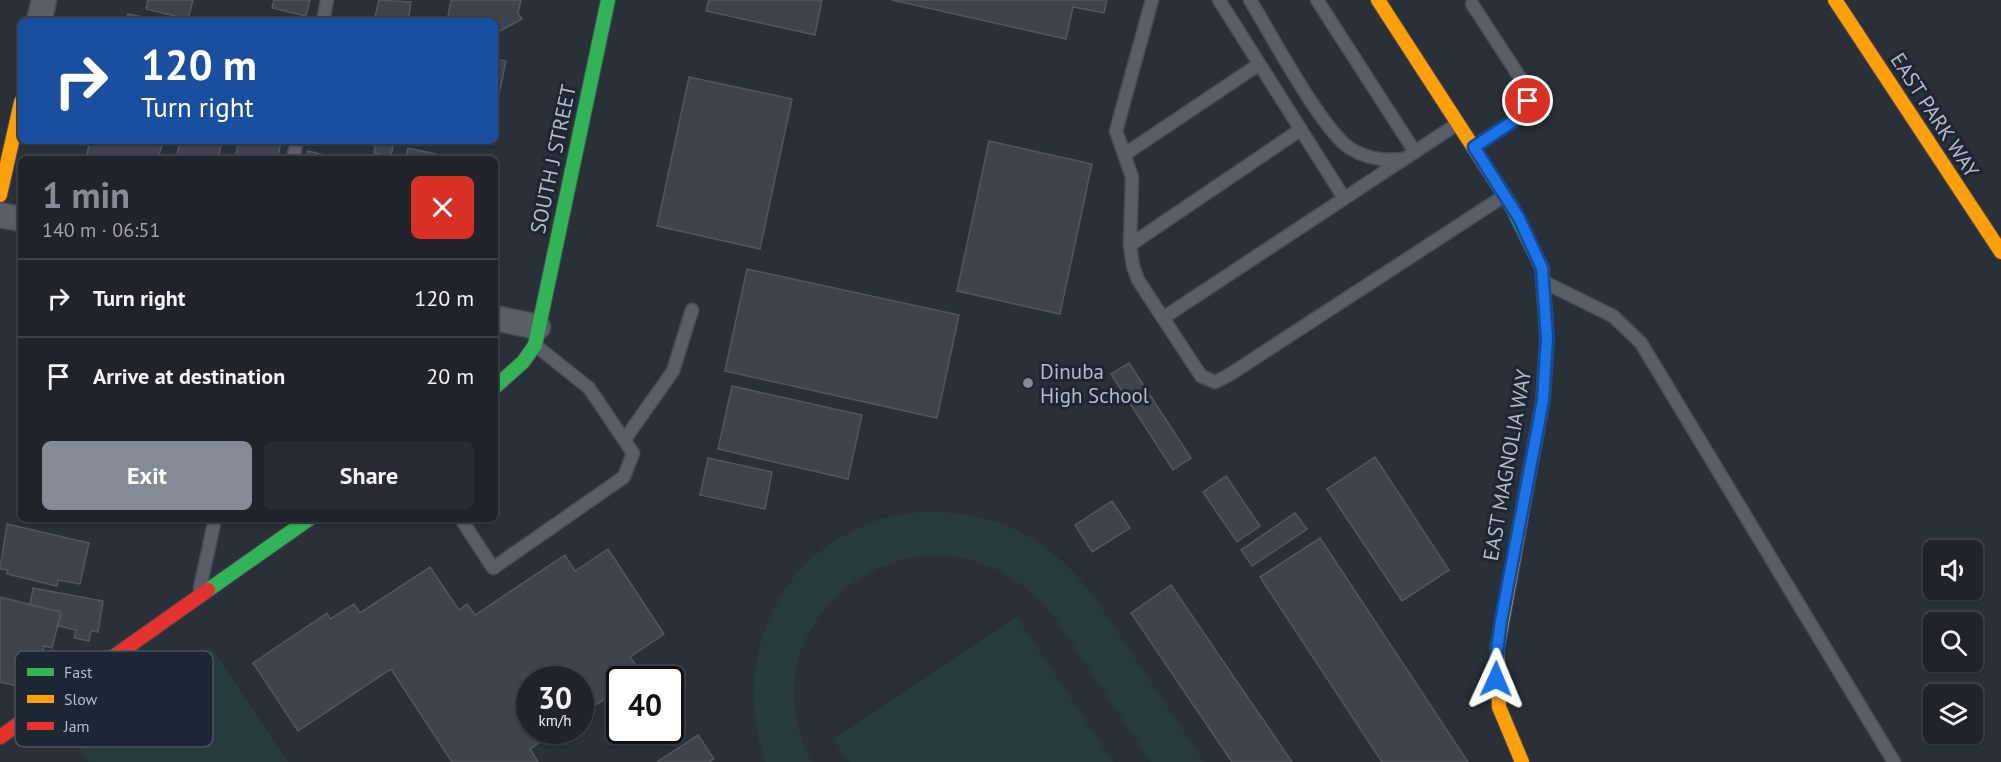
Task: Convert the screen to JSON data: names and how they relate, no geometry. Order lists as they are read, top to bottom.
{
  "streets": {
    "street": ["EAST PARK WAY", "SOUTH J STREET", "EAST MAGNOLIA WAY"]
  },
  "places": ["Dinuba High School"],
  "legend": ["Fast", "Slow", "Jam"],
  "page": {
    "turn": ["120 m", "Turn right"],
    "heading": ["1 min", "140 m · 06:51"],
    "list": [
      {
        "name": "Turn right",
        "value": "120 m"
      },
      {
        "name": "Arrive at destination",
        "value": "20 m"
      }
    ],
    "buttons": ["Exit", "Share"],
    "speed": "30 km/h",
    "limit": "40"
  }
}
